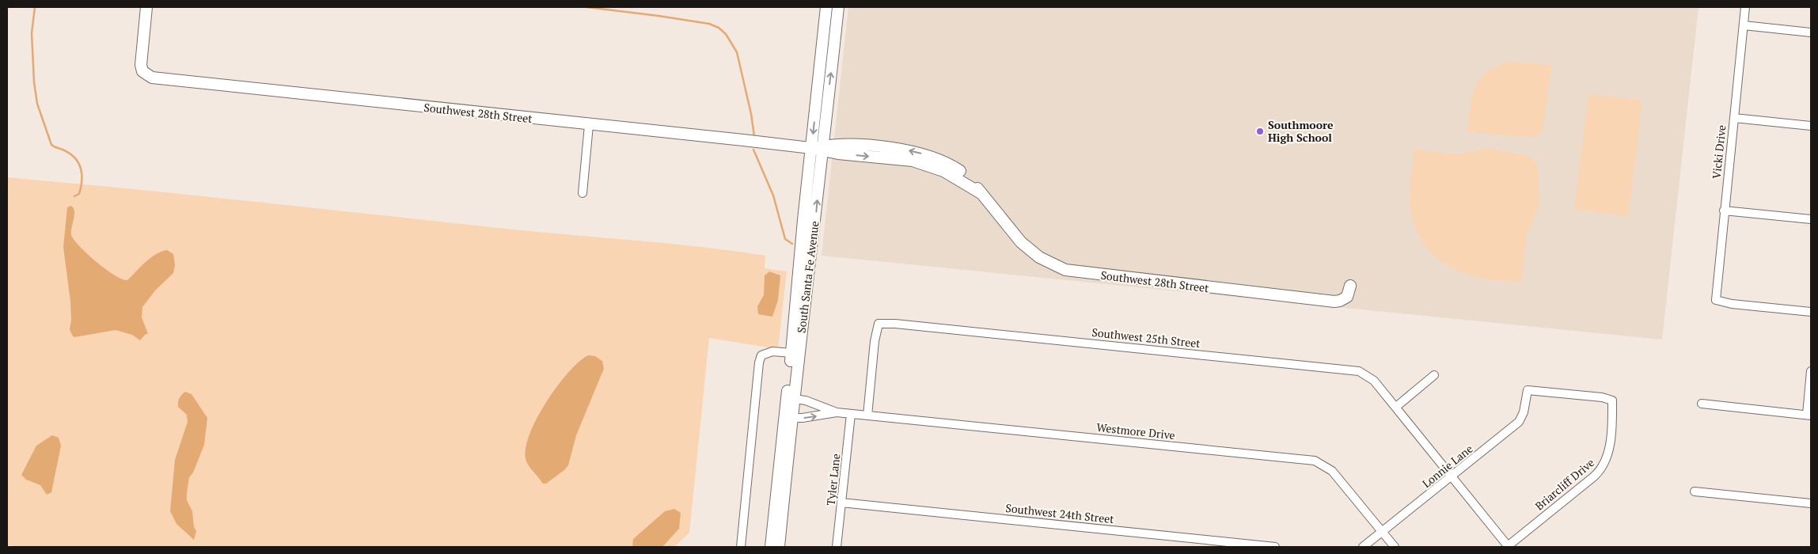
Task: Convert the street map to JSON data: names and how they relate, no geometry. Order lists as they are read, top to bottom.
{
  "streets": {
    "street": [
      "Southwest 28th Street",
      "Vicki Drive",
      "South Santa Fe Avenue",
      "Southwest 25th Street",
      "Westmore Drive",
      "Lonnie Lane",
      "Tyler Lane",
      "Briarcliff Drive",
      "Southwest 24th Street"
    ]
  },
  "crossings": [
    ["Southwest 28th Street", "South Santa Fe Avenue"],
    ["South Santa Fe Avenue", "Westmore Drive"],
    ["Southwest 25th Street", "Westmore Drive"],
    ["Southwest 25th Street", "Lonnie Lane"],
    ["Southwest 25th Street", "Briarcliff Drive"],
    ["Westmore Drive", "Lonnie Lane"],
    ["Westmore Drive", "Tyler Lane"],
    ["Lonnie Lane", "Briarcliff Drive"],
    ["Tyler Lane", "Southwest 24th Street"]
  ],
  "places": ["Southmoore High School"]
}
